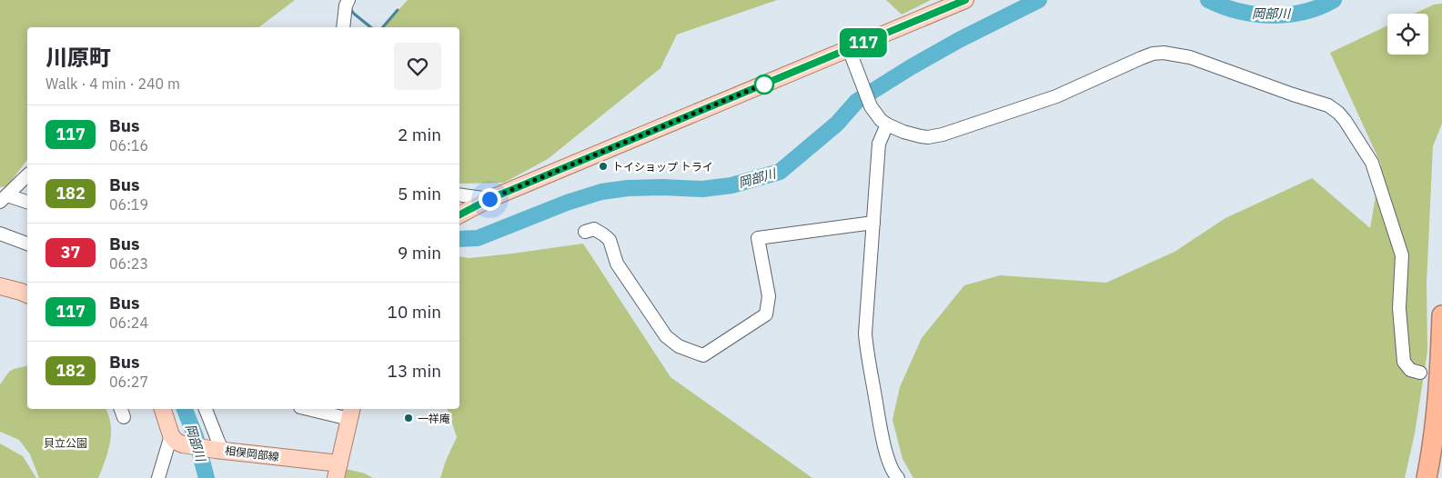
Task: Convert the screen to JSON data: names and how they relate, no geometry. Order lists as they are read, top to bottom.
{
  "streets": {
    "main road": ["相俣岡部線"]
  },
  "water": ["岡部川"],
  "parks": ["貝立公園"],
  "places": ["トイショップ トライ", "一祥庵"],
  "lines": ["bus line 117"],
  "page": {
    "on_map": "117",
    "heading": ["川原町", "Walk · 4 min · 240 m"],
    "list": [
      {
        "mark": "117",
        "name": "Bus",
        "note": "06:16",
        "value": "2 min"
      },
      {
        "mark": "182",
        "name": "Bus",
        "note": "06:19",
        "value": "5 min"
      },
      {
        "mark": "37",
        "name": "Bus",
        "note": "06:23",
        "value": "9 min"
      },
      {
        "mark": "117",
        "name": "Bus",
        "note": "06:24",
        "value": "10 min"
      },
      {
        "mark": "182",
        "name": "Bus",
        "note": "06:27",
        "value": "13 min"
      }
    ]
  }
}
